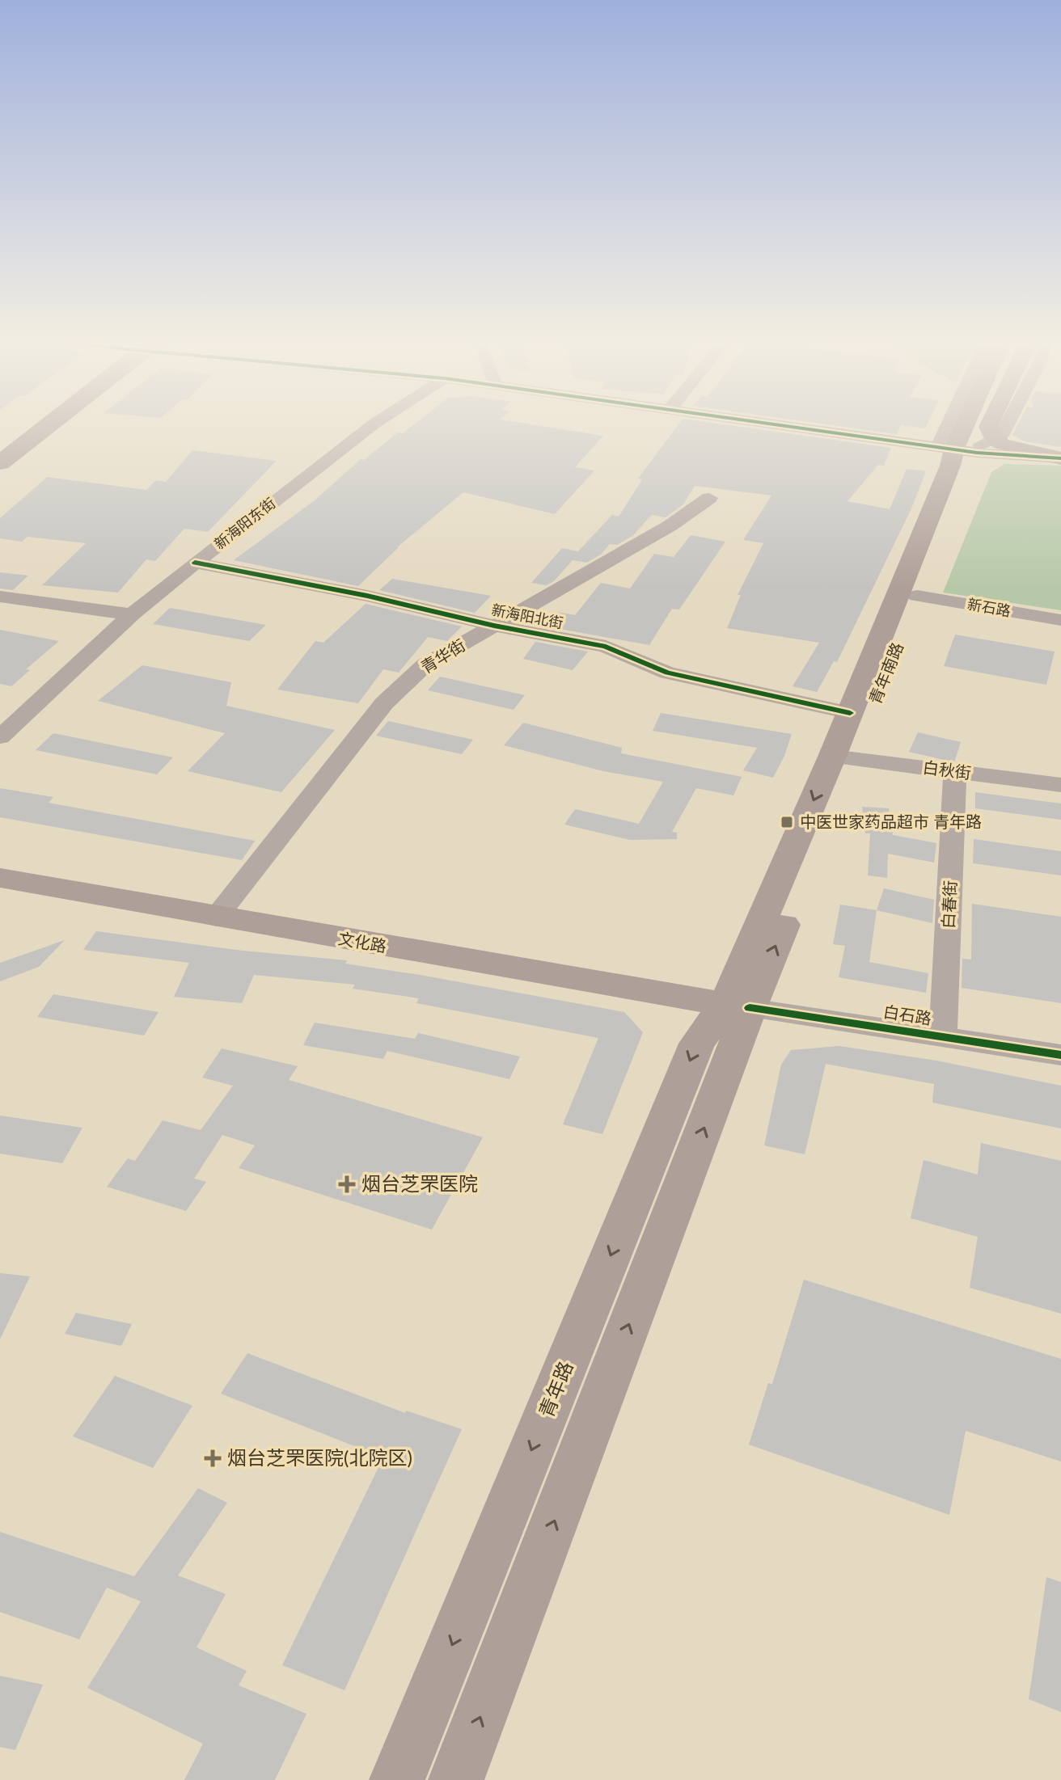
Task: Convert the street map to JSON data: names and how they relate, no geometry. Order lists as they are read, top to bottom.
{
  "streets": {
    "main road": ["青年南路", "文化路", "青年路"],
    "street": [
      "新海阳东街",
      "新石路",
      "新海阳北街",
      "青华街",
      "白秋街",
      "白春街",
      "白石路"
    ]
  },
  "crossings": [
    ["新海阳东街", "新海阳北街"],
    ["新石路", "青年南路"],
    ["新海阳北街", "青华街"],
    ["新海阳北街", "青年南路"],
    ["青华街", "文化路"],
    ["青年南路", "白秋街"],
    ["青年南路", "文化路"],
    ["青年南路", "白石路"],
    ["青年南路", "青年路"],
    ["白秋街", "白春街"],
    ["白春街", "白石路"],
    ["文化路", "白石路"],
    ["文化路", "青年路"],
    ["白石路", "青年路"]
  ],
  "places": {
    "transit": ["中医世家药品超市 青年路"],
    "health": ["烟台芝罘医院", "烟台芝罘医院(北院区)"]
  }
}
